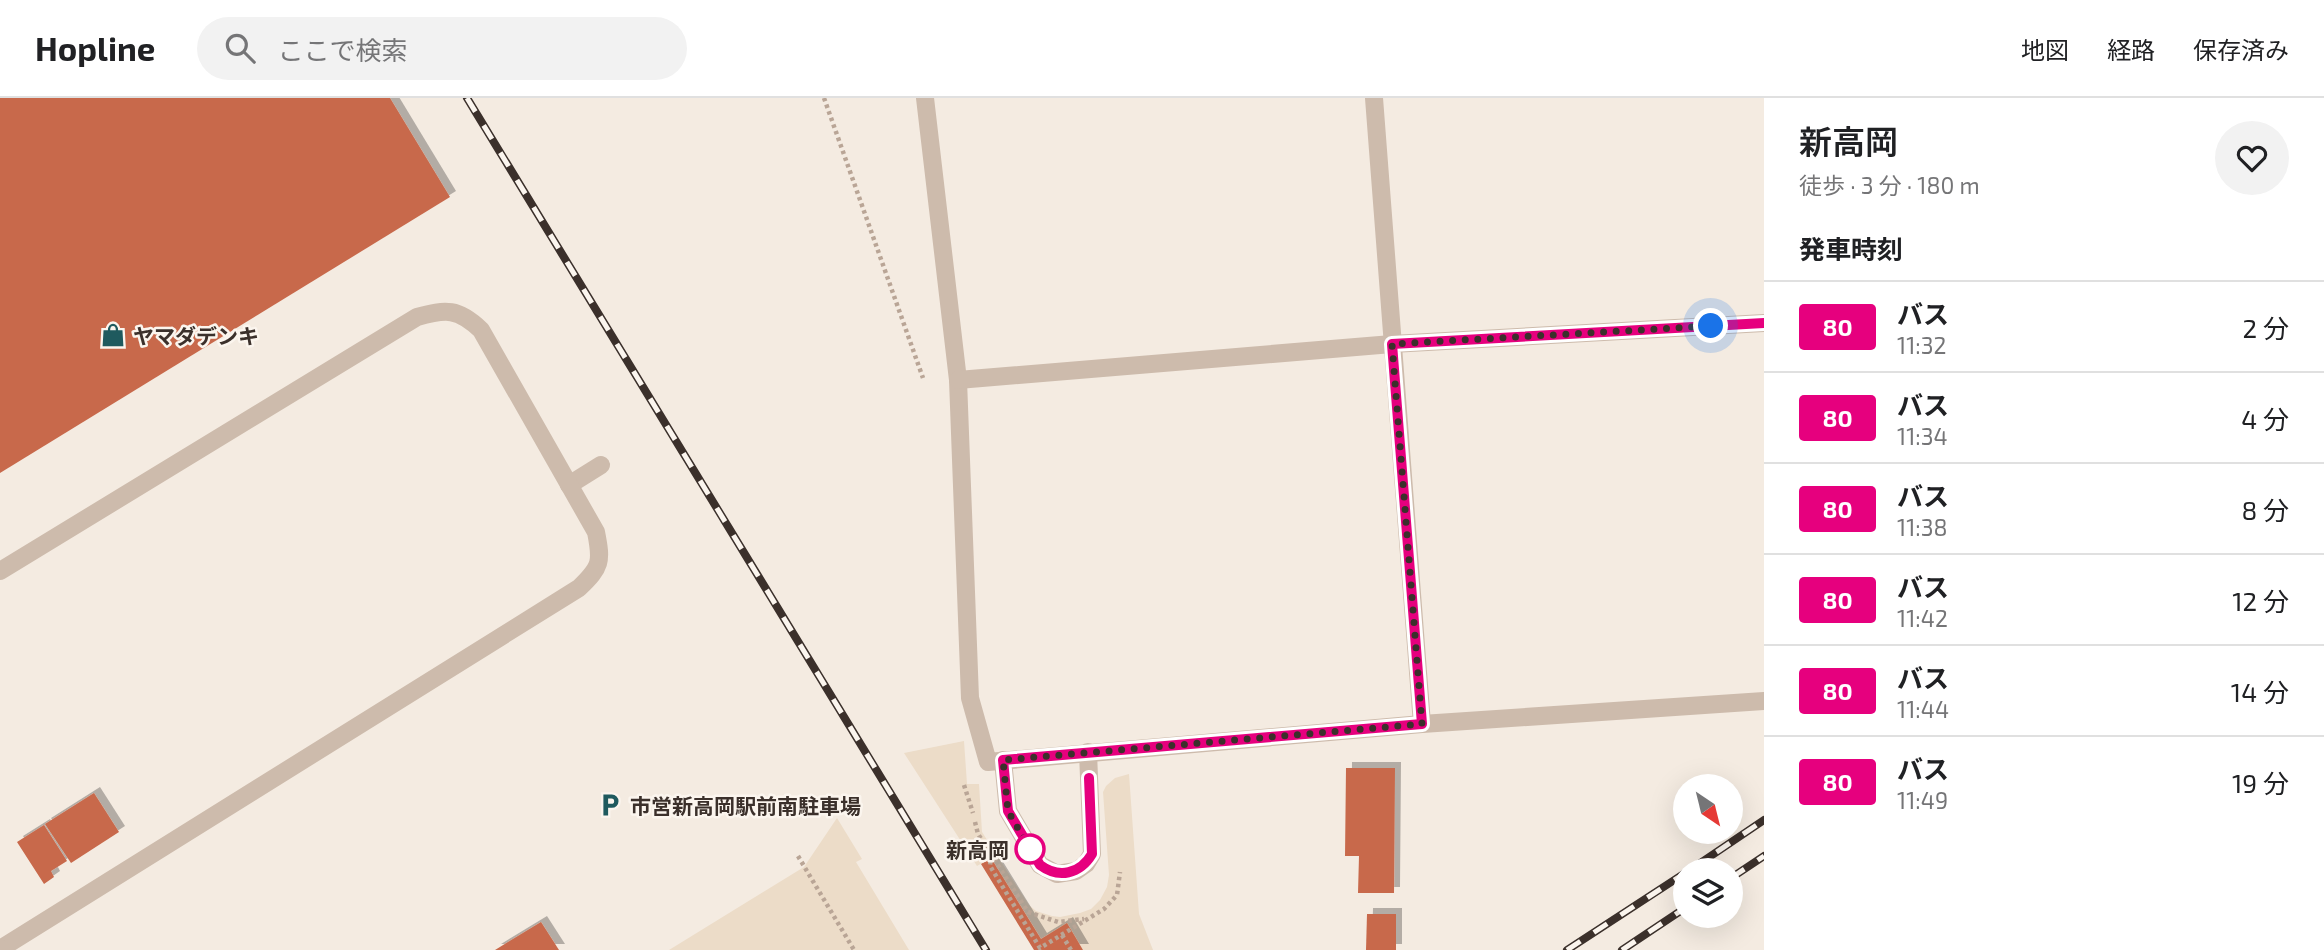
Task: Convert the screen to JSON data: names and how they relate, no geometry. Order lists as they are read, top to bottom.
{
  "places": {
    "shop": ["ヤマダデンキ"],
    "parking": ["市営新高岡駅前南駐車場"],
    "other": ["新高岡"]
  },
  "lines": ["bus line 80"],
  "north": "bottom right",
  "page": {
    "header": "Hopline",
    "search": "ここで検索",
    "nav": ["地図", "経路", "保存済み"],
    "heading": [
      ["新高岡", "徒歩 · 3 分 · 180 m"],
      "発車時刻"
    ],
    "list": [
      {
        "mark": "80",
        "name": "バス",
        "note": "11:32",
        "value": "2 分"
      },
      {
        "mark": "80",
        "name": "バス",
        "note": "11:34",
        "value": "4 分"
      },
      {
        "mark": "80",
        "name": "バス",
        "note": "11:38",
        "value": "8 分"
      },
      {
        "mark": "80",
        "name": "バス",
        "note": "11:42",
        "value": "12 分"
      },
      {
        "mark": "80",
        "name": "バス",
        "note": "11:44",
        "value": "14 分"
      },
      {
        "mark": "80",
        "name": "バス",
        "note": "11:49",
        "value": "19 分"
      }
    ]
  }
}
